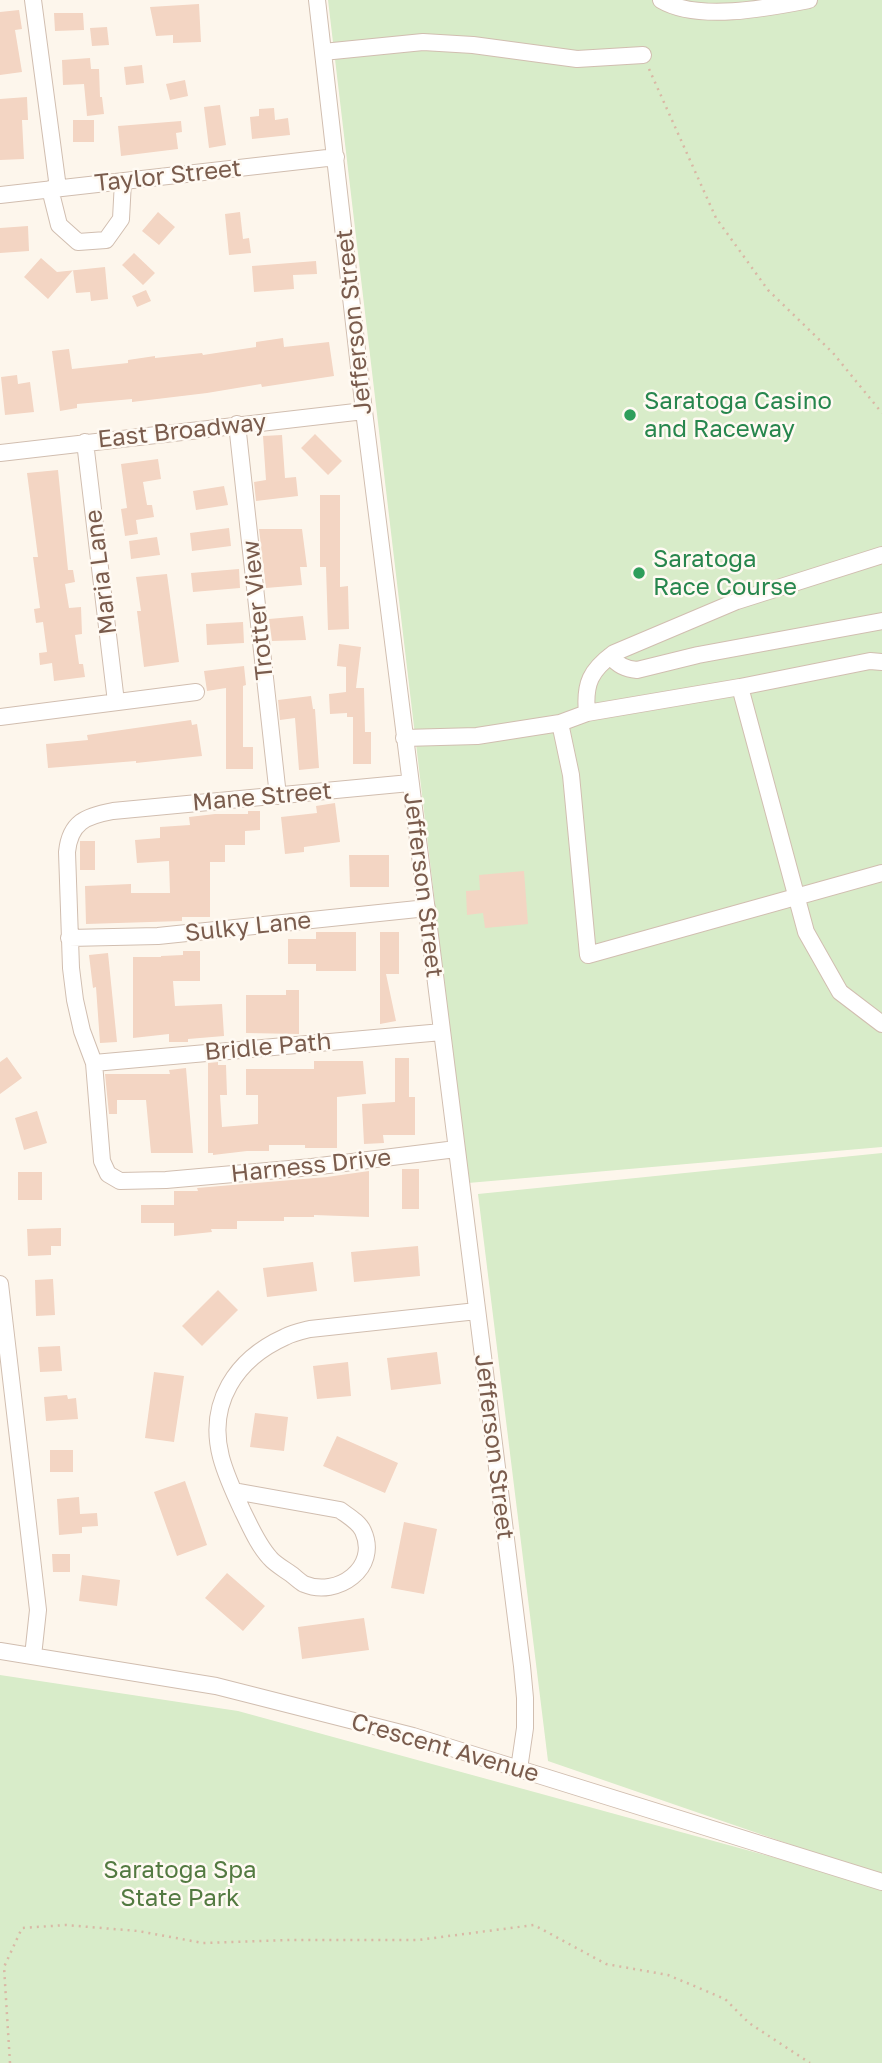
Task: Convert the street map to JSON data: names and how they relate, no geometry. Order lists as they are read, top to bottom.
{
  "streets": {
    "street": [
      "Taylor Street",
      "Jefferson Street",
      "East Broadway",
      "Maria Lane",
      "Trotter View",
      "Mane Street",
      "Sulky Lane",
      "Bridle Path",
      "Harness Drive",
      "Crescent Avenue"
    ]
  },
  "crossings": [
    ["Taylor Street", "Jefferson Street"],
    ["Jefferson Street", "East Broadway"],
    ["Jefferson Street", "Mane Street"],
    ["Jefferson Street", "Sulky Lane"],
    ["Jefferson Street", "Bridle Path"],
    ["Jefferson Street", "Harness Drive"],
    ["Jefferson Street", "Crescent Avenue"],
    ["East Broadway", "Maria Lane"],
    ["East Broadway", "Trotter View"],
    ["Trotter View", "Mane Street"],
    ["Mane Street", "Sulky Lane"],
    ["Mane Street", "Bridle Path"],
    ["Mane Street", "Harness Drive"],
    ["Bridle Path", "Harness Drive"]
  ],
  "parks": ["Saratoga Spa State Park"],
  "places": ["Saratoga Casino and Raceway", "Saratoga Race Course"]
}
